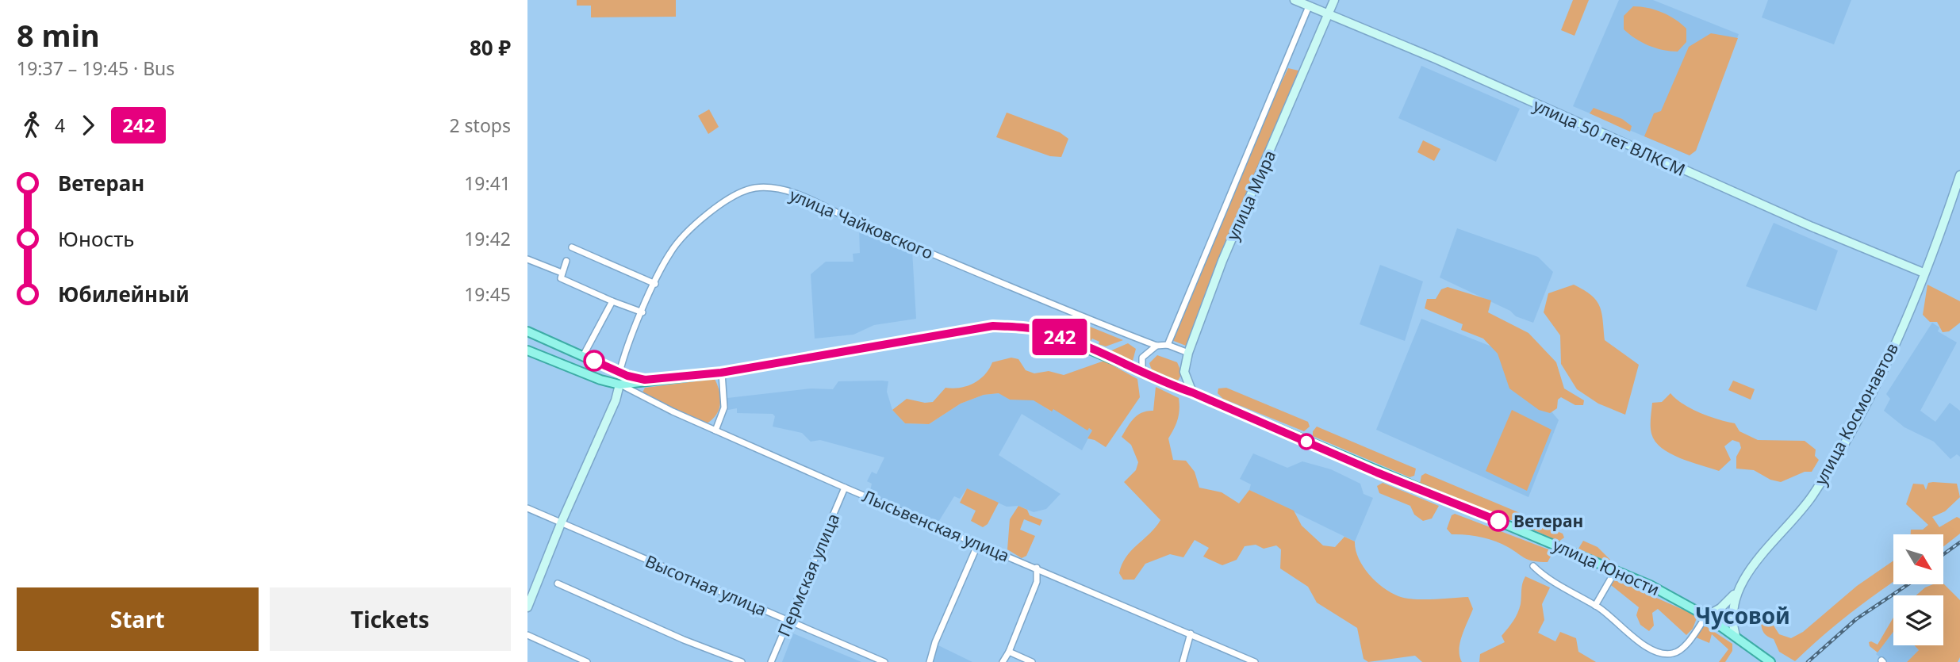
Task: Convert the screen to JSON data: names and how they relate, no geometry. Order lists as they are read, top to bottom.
{
  "streets": {
    "main road": ["Лысьвенская улица", "улица Юности"],
    "street": [
      "улица 50 лет ВЛКСМ",
      "улица Мира",
      "улица Чайковского",
      "улица Космонавтов",
      "Пермская улица",
      "Высотная улица"
    ]
  },
  "crossings": [
    ["улица 50 лет ВЛКСМ", "улица Мира"],
    ["улица 50 лет ВЛКСМ", "улица Космонавтов"],
    ["улица Мира", "улица Чайковского"],
    ["улица Мира", "улица Юности"],
    ["улица Космонавтов", "улица Юности"],
    ["Лысьвенская улица", "улица Юности"],
    ["Лысьвенская улица", "Пермская улица"],
    ["Пермская улица", "Высотная улица"]
  ],
  "districts": ["Чусовой"],
  "places": ["Ветеран"],
  "lines": ["bus line 242"],
  "north": "bottom right",
  "page": {
    "heading": ["8 min", "19:37 – 19:45 · Bus", "80 ₽"],
    "on_map": "242",
    "legs": ["4", "242", "2 stops"],
    "list": [
      {
        "name": "Ветеран",
        "value": "19:41"
      },
      {
        "name": "Юность",
        "value": "19:42"
      },
      {
        "name": "Юбилейный",
        "value": "19:45"
      }
    ],
    "buttons": ["Start", "Tickets"]
  }
}
